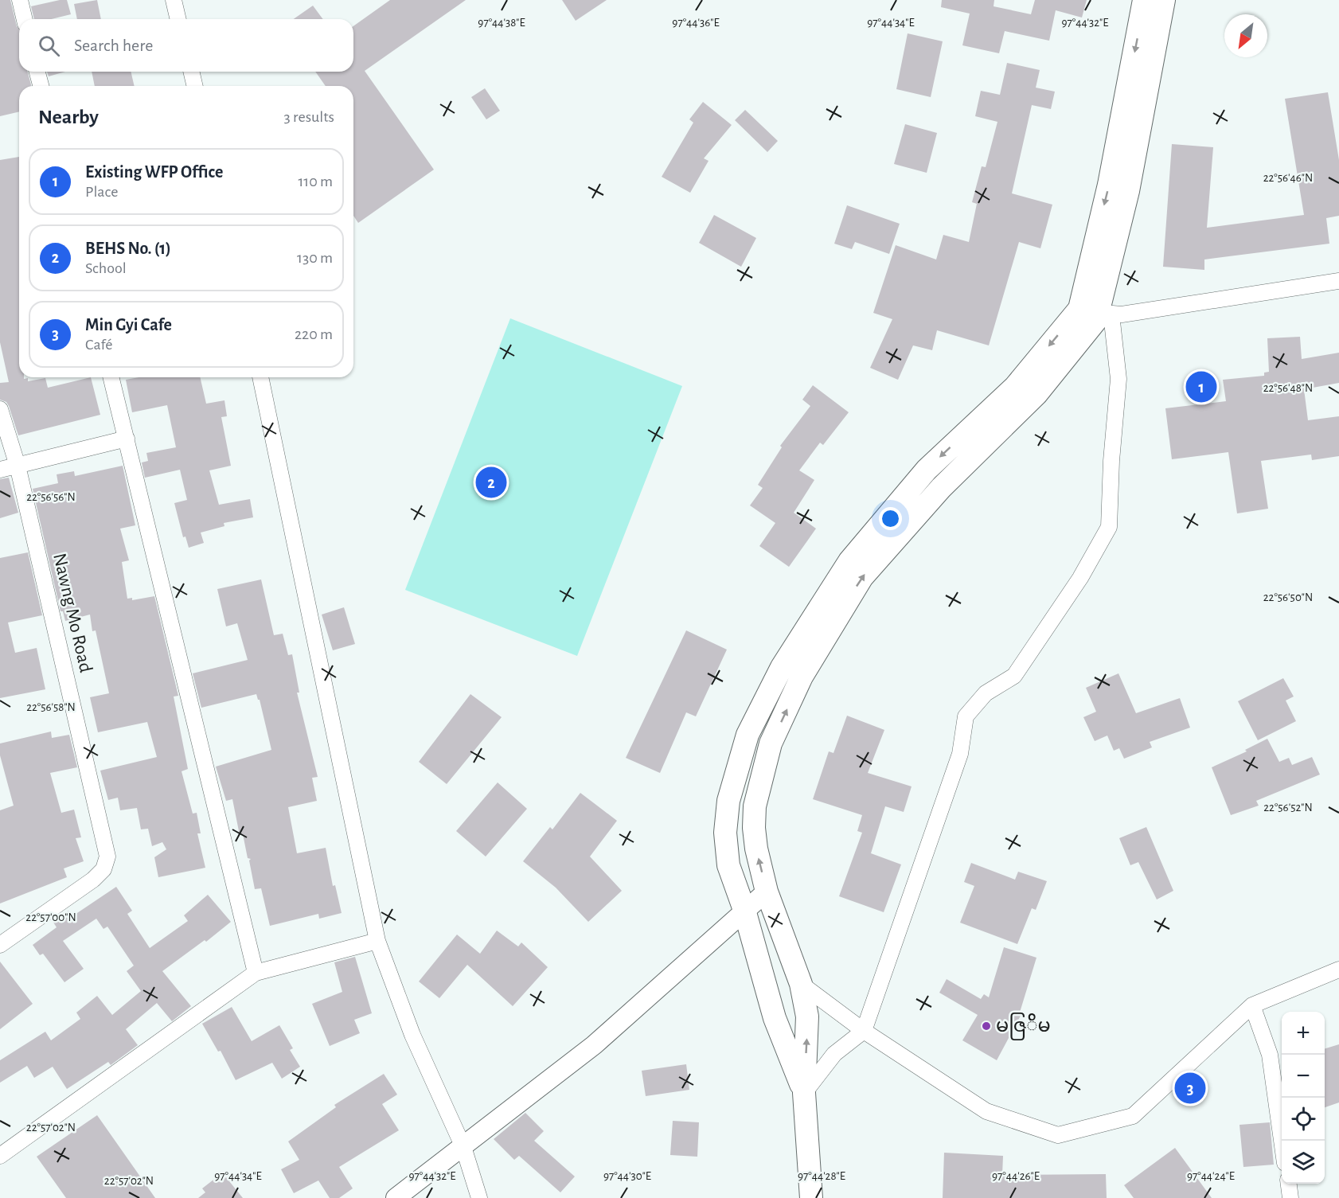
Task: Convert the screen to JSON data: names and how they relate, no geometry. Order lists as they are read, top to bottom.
{
  "streets": {
    "street": ["Nawng Mo Road"]
  },
  "places": ["မဇြ်ိမ"],
  "north": "bottom left",
  "page": {
    "search": "Search here",
    "heading": ["Nearby", "3 results"],
    "list": [
      {
        "mark": "1",
        "name": "Existing WFP Office",
        "note": "Place",
        "value": "110 m"
      },
      {
        "mark": "2",
        "name": "BEHS No. (1)",
        "note": "School",
        "value": "130 m"
      },
      {
        "mark": "3",
        "name": "Min Gyi Cafe",
        "note": "Café",
        "value": "220 m"
      }
    ],
    "pins": ["1", "2", "3"],
    "map_buttons": ["+", "−"]
  },
  "coordinates": [
    "97°44'38\"E",
    "97°44'36\"E",
    "97°44'34\"E",
    "97°44'32\"E",
    "22°56'46\"N",
    "22°56'48\"N",
    "22°56'56\"N",
    "22°56'50\"N",
    "22°56'58\"N",
    "22°56'52\"N",
    "22°57'00\"N",
    "22°57'02\"N",
    "97°44'30\"E",
    "97°44'28\"E",
    "97°44'26\"E",
    "97°44'24\"E"
  ]
}
